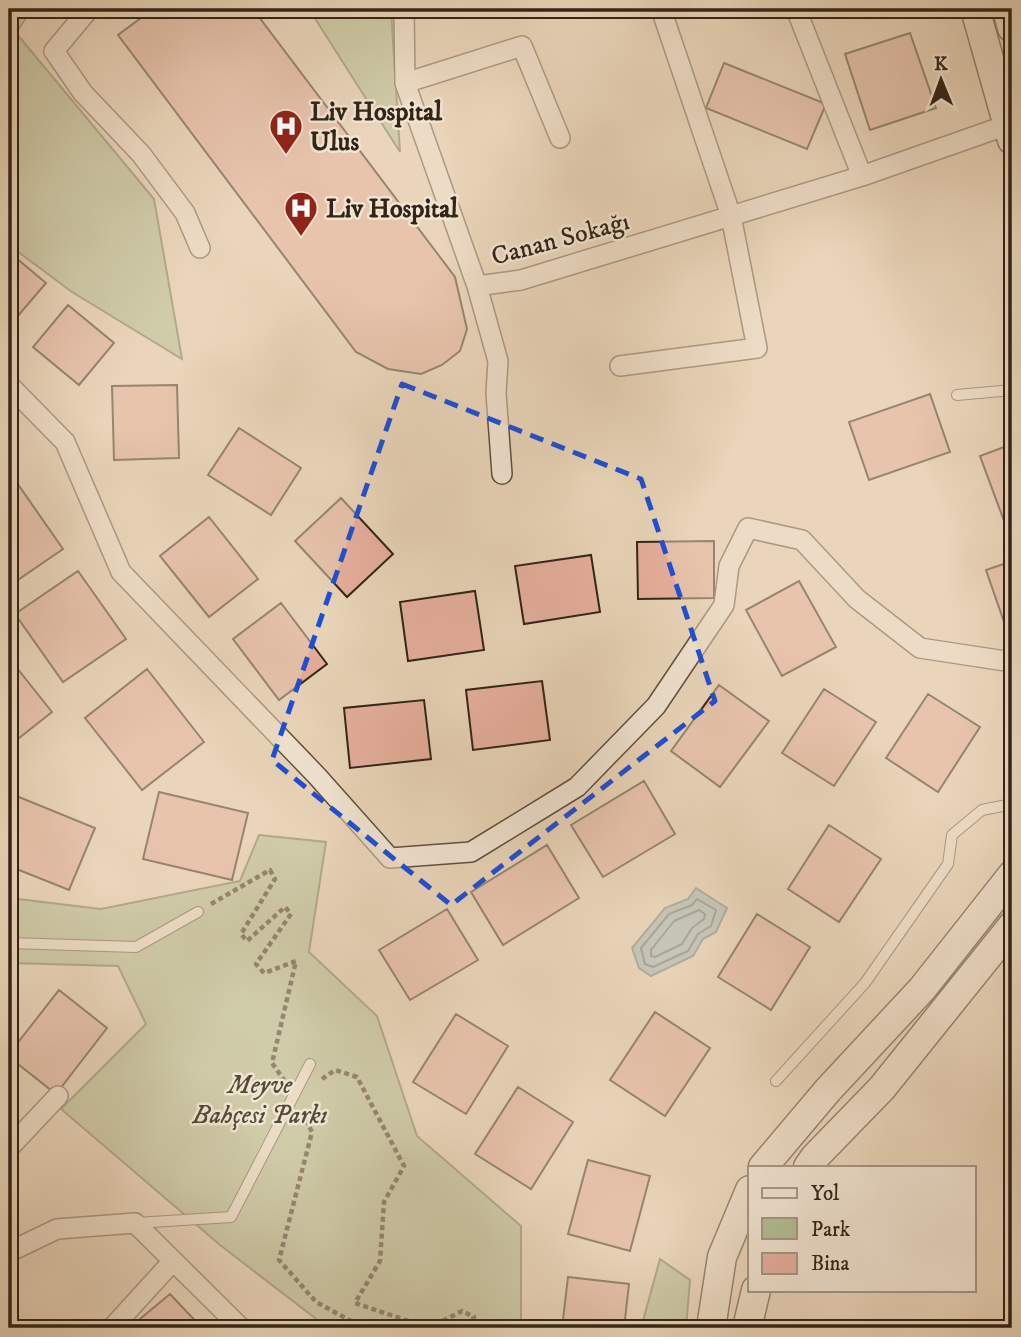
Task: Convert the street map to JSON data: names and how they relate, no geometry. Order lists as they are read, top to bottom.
{
  "streets": {
    "street": ["Canan Sokağı"]
  },
  "parks": ["Meyve Bahçesi Parkı"],
  "places": {
    "hospital": ["Liv Hospital Ulus", "Liv Hospital"]
  },
  "legend": ["Yol", "Park", "Bina"],
  "north": "top"
}
